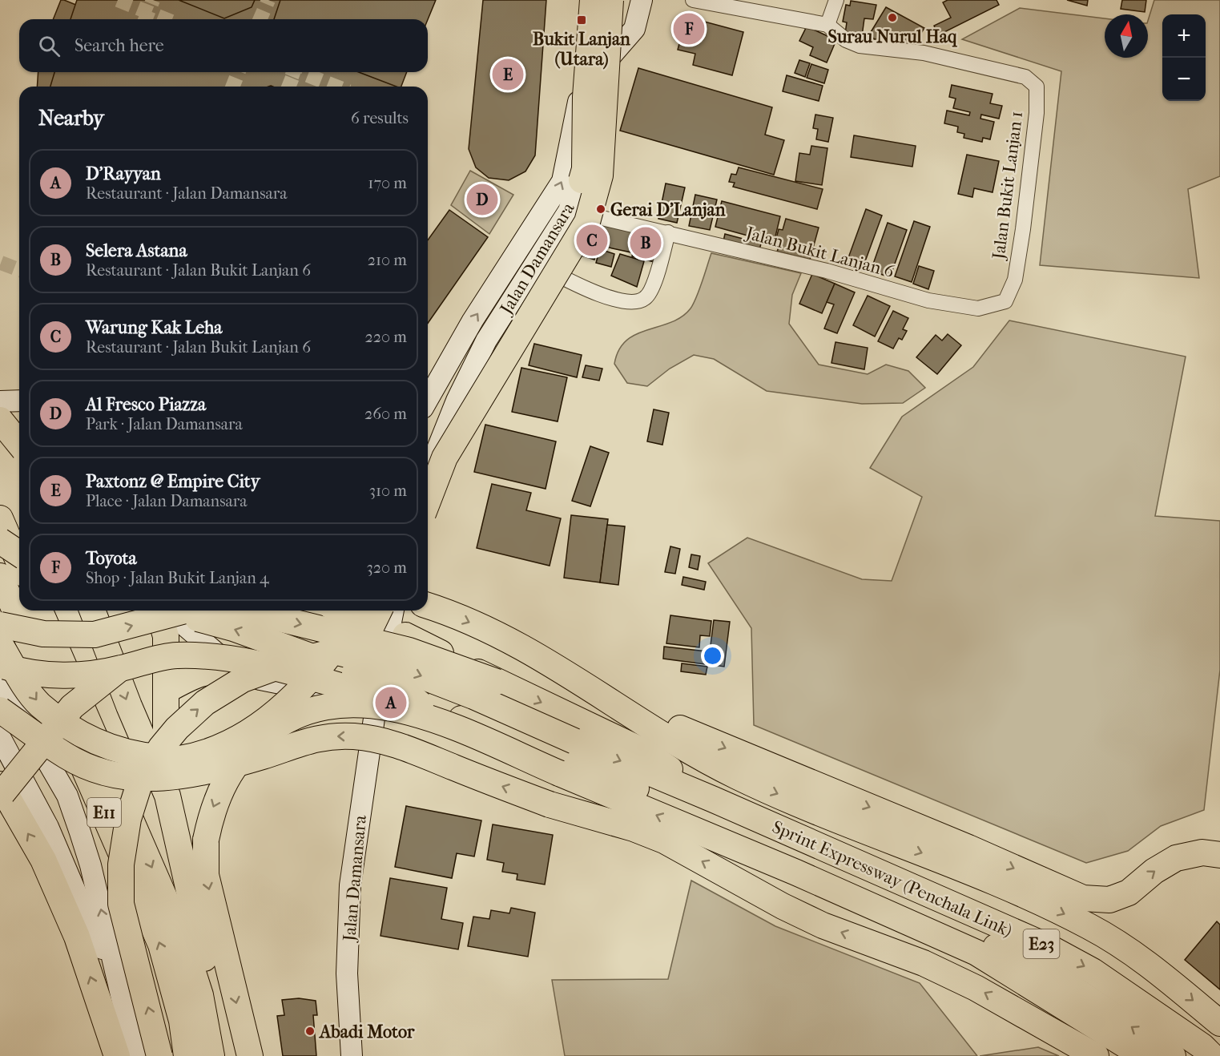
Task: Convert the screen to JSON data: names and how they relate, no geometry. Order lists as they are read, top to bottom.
{
  "streets": {
    "highway": ["E11", "Sprint Expressway (Penchala Link)", "E23"],
    "street": ["Jalan Bukit Lanjan 1", "Jalan Bukit Lanjan 6", "Jalan Damansara"]
  },
  "crossings": [
    ["Jalan Bukit Lanjan 1", "Jalan Bukit Lanjan 6"],
    ["Jalan Bukit Lanjan 6", "Jalan Damansara"]
  ],
  "places": {
    "other": ["Surau Nurul Haq", "Gerai D’Lanjan", "Abadi Motor"],
    "transit": ["Bukit Lanjan (Utara)"]
  },
  "north": "top",
  "page": {
    "pins": [
      "F",
      "E",
      "D",
      "C",
      "B",
      "A"
    ],
    "map_buttons": ["+", "−"],
    "search": "Search here",
    "heading": ["Nearby", "6 results"],
    "list": [
      {
        "mark": "A",
        "name": "D’Rayyan",
        "note": "Restaurant · Jalan Damansara",
        "value": "170 m"
      },
      {
        "mark": "B",
        "name": "Selera Astana",
        "note": "Restaurant · Jalan Bukit Lanjan 6",
        "value": "210 m"
      },
      {
        "mark": "C",
        "name": "Warung Kak Leha",
        "note": "Restaurant · Jalan Bukit Lanjan 6",
        "value": "220 m"
      },
      {
        "mark": "D",
        "name": "Al Fresco Piazza",
        "note": "Park · Jalan Damansara",
        "value": "260 m"
      },
      {
        "mark": "E",
        "name": "Paxtonz @ Empire City",
        "note": "Place · Jalan Damansara",
        "value": "310 m"
      },
      {
        "mark": "F",
        "name": "Toyota",
        "note": "Shop · Jalan Bukit Lanjan 4",
        "value": "320 m"
      }
    ]
  }
}
